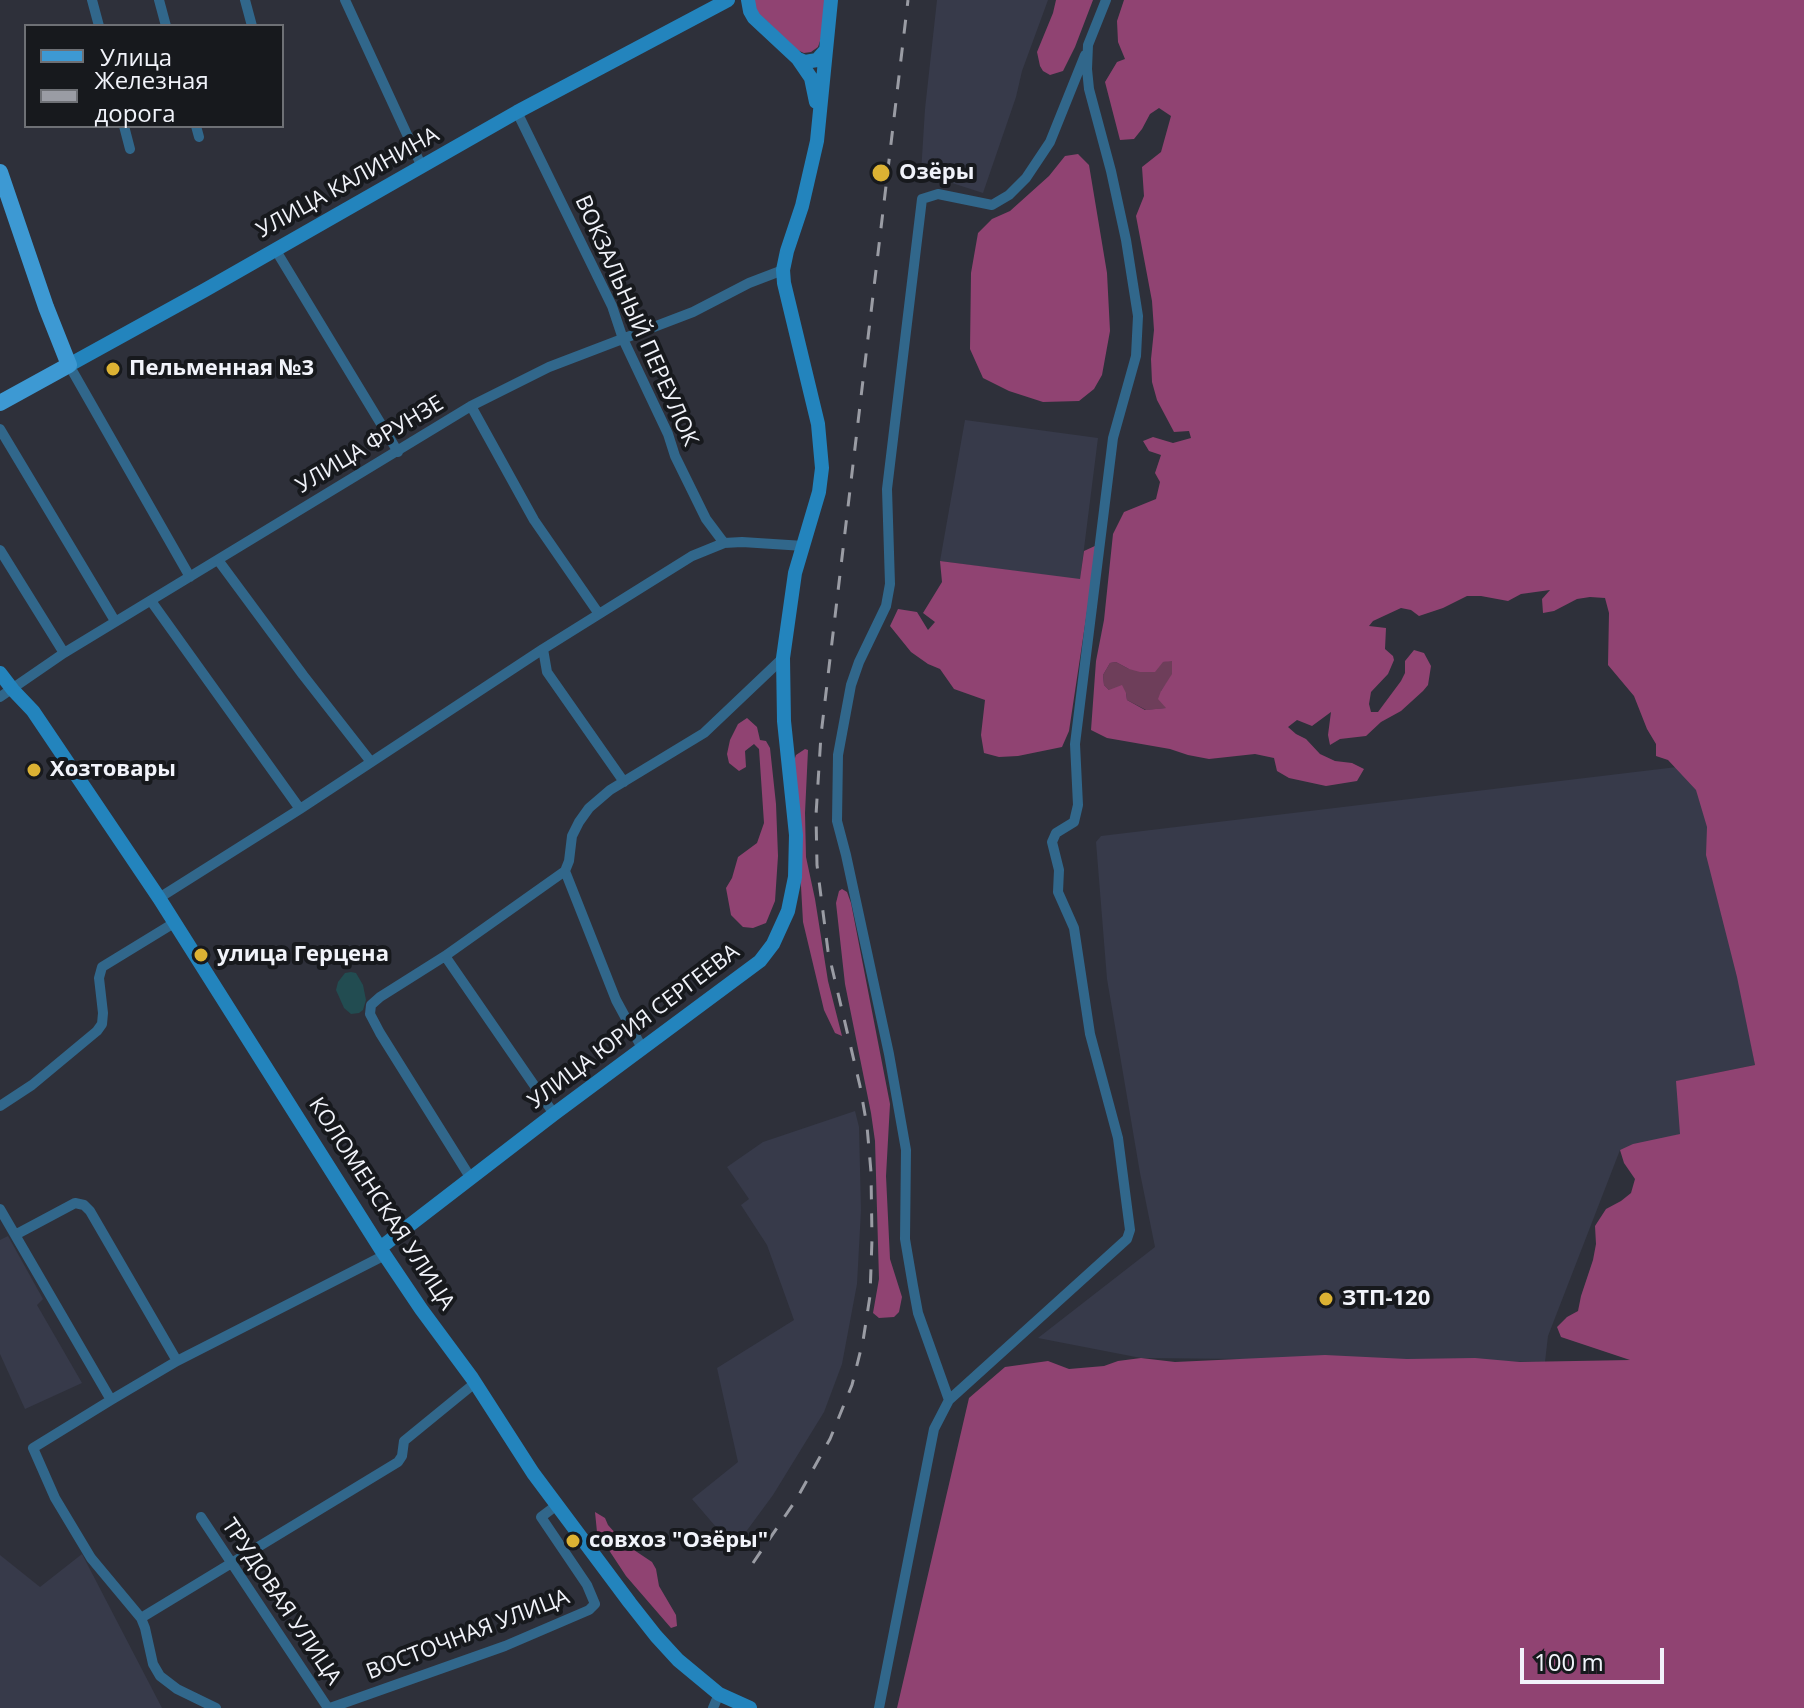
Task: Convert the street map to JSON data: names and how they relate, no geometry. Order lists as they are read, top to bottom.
{
  "streets": {
    "main road": ["УЛИЦА КАЛИНИНА"],
    "street": [
      "ВОКЗАЛЬНЫЙ ПЕРЕУЛОК",
      "УЛИЦА ФРУНЗЕ",
      "УЛИЦА ЮРИЯ СЕРГЕЕВА",
      "КОЛОМЕНСКАЯ УЛИЦА",
      "ТРУДОВАЯ УЛИЦА",
      "ВОСТОЧНАЯ УЛИЦА"
    ]
  },
  "crossings": [
    ["УЛИЦА КАЛИНИНА", "ВОКЗАЛЬНЫЙ ПЕРЕУЛОК"],
    ["ВОКЗАЛЬНЫЙ ПЕРЕУЛОК", "УЛИЦА ФРУНЗЕ"],
    ["УЛИЦА ФРУНЗЕ", "УЛИЦА ЮРИЯ СЕРГЕЕВА"],
    ["УЛИЦА ФРУНЗЕ", "КОЛОМЕНСКАЯ УЛИЦА"],
    ["УЛИЦА ЮРИЯ СЕРГЕЕВА", "КОЛОМЕНСКАЯ УЛИЦА"],
    ["КОЛОМЕНСКАЯ УЛИЦА", "ВОСТОЧНАЯ УЛИЦА"],
    ["ТРУДОВАЯ УЛИЦА", "ВОСТОЧНАЯ УЛИЦА"]
  ],
  "places": [
    "Озёры",
    "Пельменная №3",
    "Хозтовары",
    "улица Герцена",
    "ЗТП-120",
    "совхоз \"Озёры\""
  ],
  "legend": ["Улица", "Железная дорога"],
  "scale_bar": "100 m"
}
